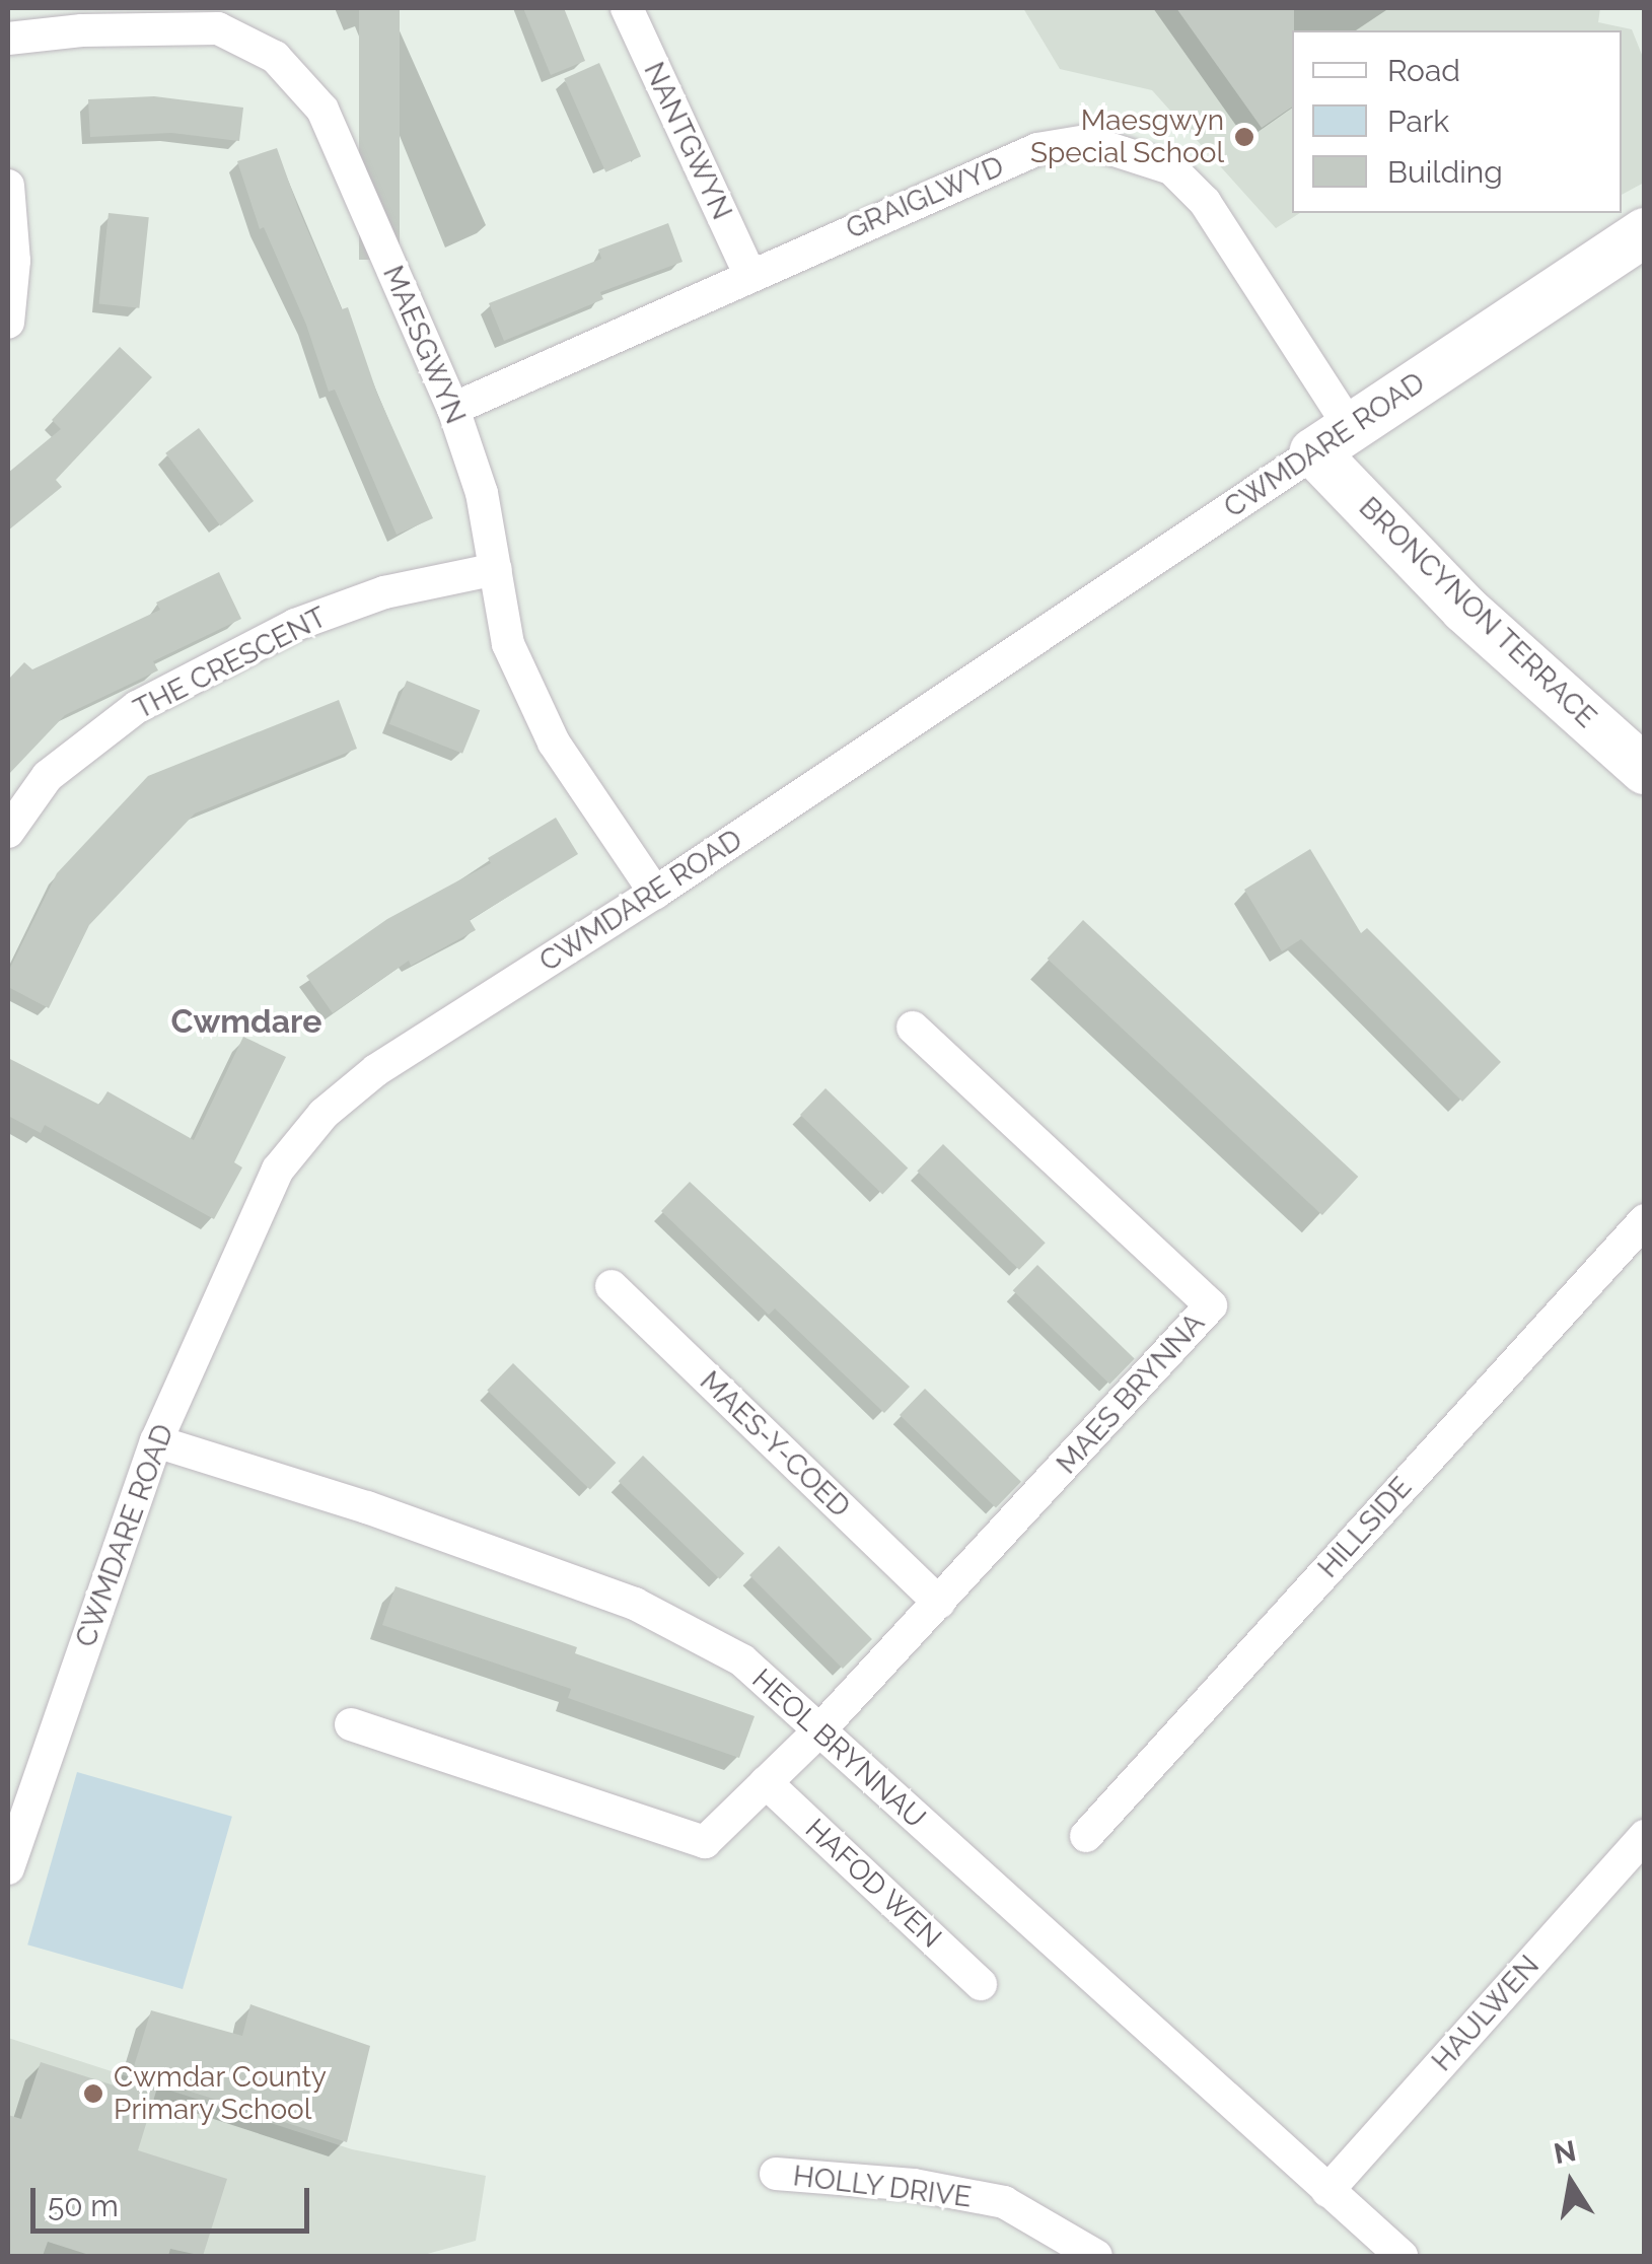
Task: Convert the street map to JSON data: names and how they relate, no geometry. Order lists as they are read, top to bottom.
{
  "streets": {
    "street": [
      "NANTGWYN",
      "GRAIGLWYD",
      "MAESGWYN",
      "CWMDARE ROAD",
      "BRONCYNON TERRACE",
      "THE CRESCENT",
      "MAES BRYNNA",
      "MAES-Y-COED",
      "HILLSIDE",
      "HEOL BRYNNAU",
      "HAFOD WEN",
      "HAULWEN",
      "HOLLY DRIVE"
    ]
  },
  "crossings": [
    ["NANTGWYN", "GRAIGLWYD"],
    ["GRAIGLWYD", "MAESGWYN"],
    ["GRAIGLWYD", "CWMDARE ROAD"],
    ["GRAIGLWYD", "BRONCYNON TERRACE"],
    ["MAESGWYN", "CWMDARE ROAD"],
    ["MAESGWYN", "THE CRESCENT"],
    ["CWMDARE ROAD", "BRONCYNON TERRACE"],
    ["CWMDARE ROAD", "HEOL BRYNNAU"],
    ["MAES BRYNNA", "MAES-Y-COED"],
    ["HEOL BRYNNAU", "HAULWEN"]
  ],
  "districts": ["Cwmdare"],
  "places": ["Maesgwyn Special School", "Cwmdar County Primary School"],
  "legend": ["Road", "Park", "Building"],
  "scale_bar": "50 m",
  "north": "top"
}
